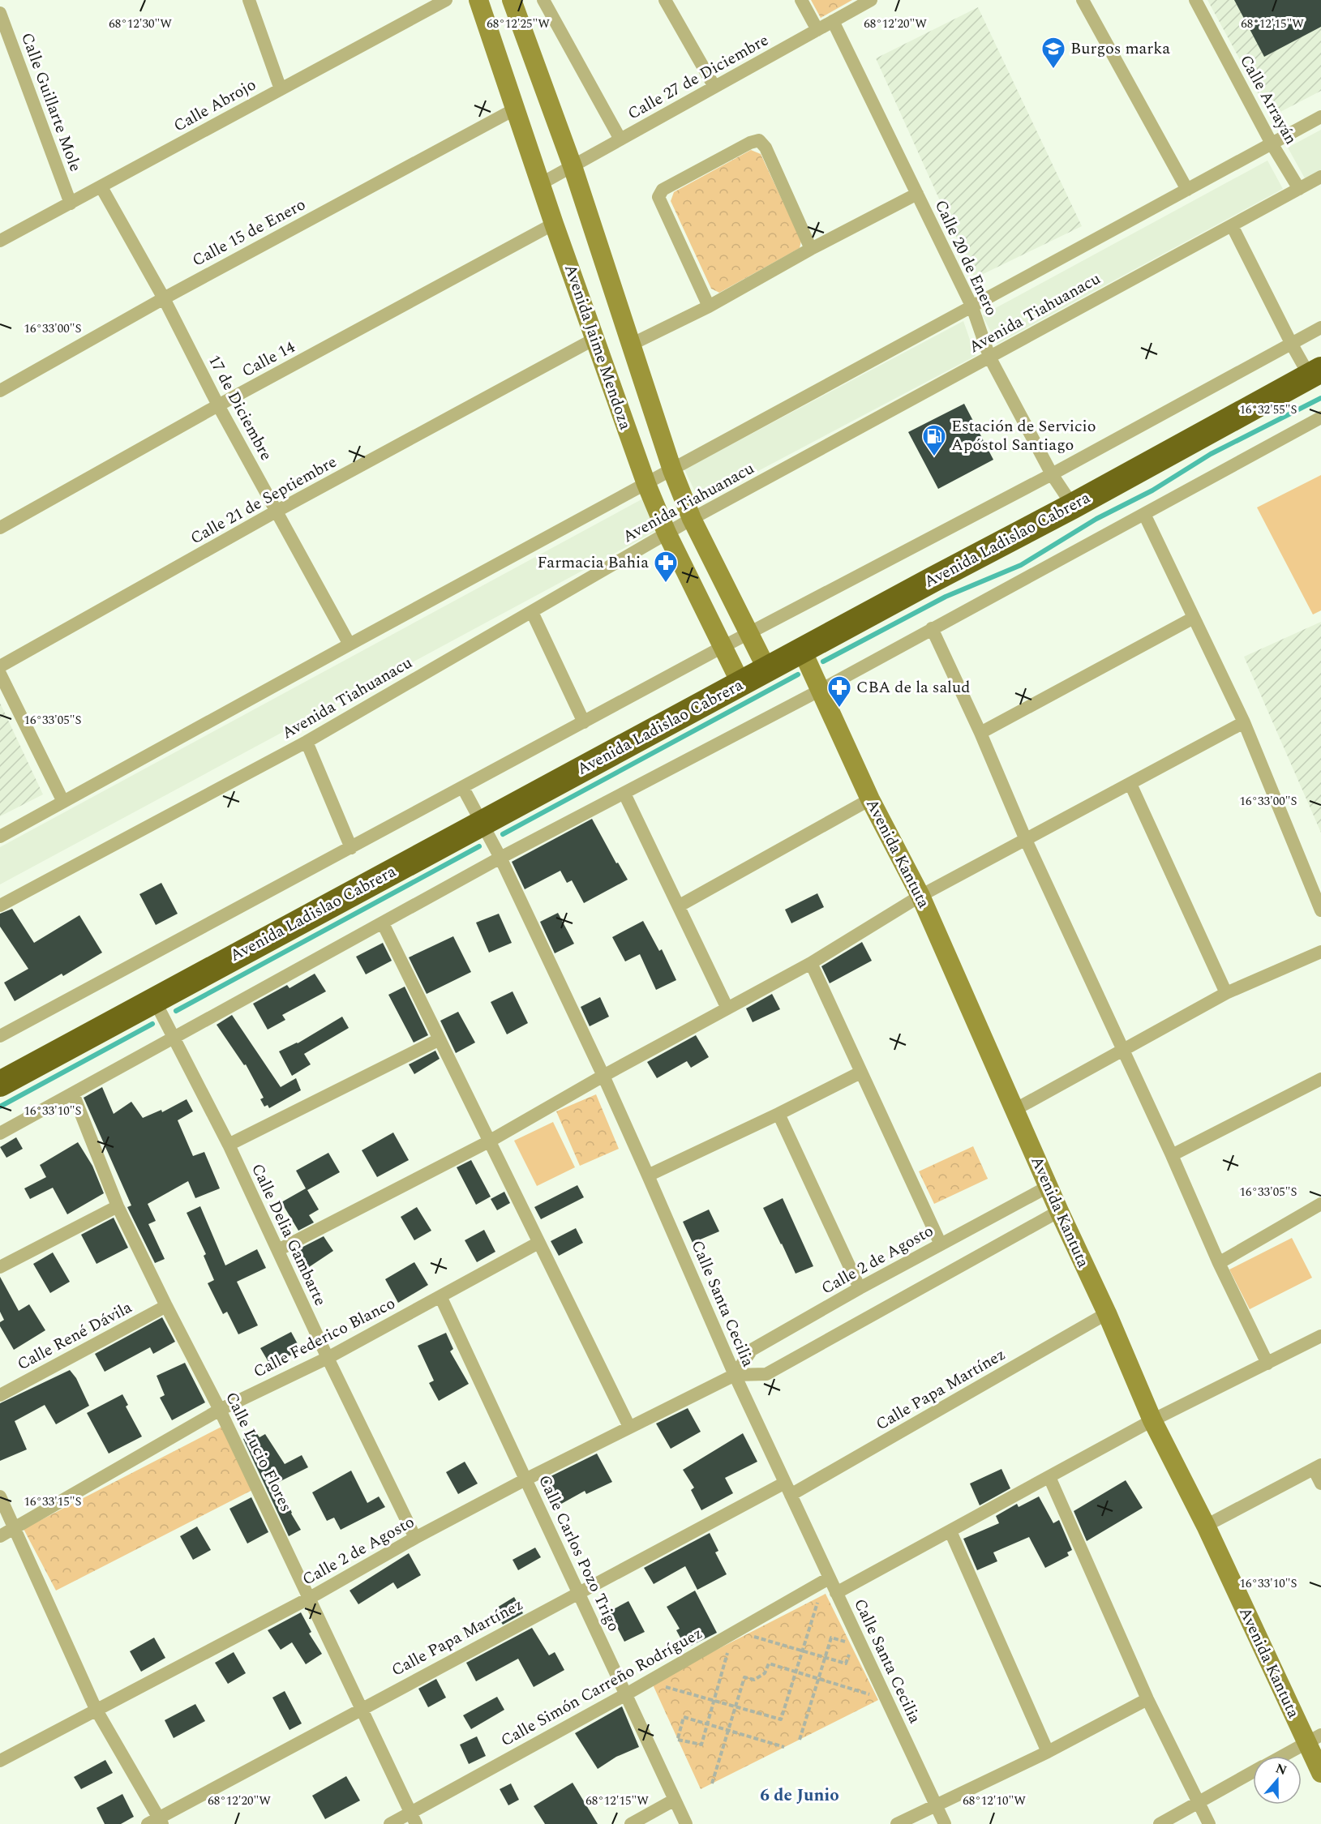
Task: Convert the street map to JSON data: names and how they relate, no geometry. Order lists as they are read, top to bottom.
{
  "streets": {
    "highway": ["Avenida Ladislao Cabrera"],
    "main road": ["Avenida Jaime Mendoza", "Avenida Kantuta"],
    "street": [
      "Calle 27 de Diciembre",
      "Calle Arrayán",
      "Calle Guillarte Mole",
      "Calle Abrojo",
      "Calle 15 de Enero",
      "Calle 20 de Enero",
      "Avenida Tiahuanacu",
      "Calle 14",
      "17 de Diciembre",
      "Calle 21 de Septiembre",
      "Calle Delia Gambarte",
      "Calle 2 de Agosto",
      "Calle Santa Cecilia",
      "Calle René Dávila",
      "Calle Federico Blanco",
      "Calle Papa Martínez",
      "Calle Lucio Flores",
      "Calle Carlos Pozo Trigo",
      "Calle Simón Carreño Rodríguez"
    ]
  },
  "crossings": [
    ["Calle 27 de Diciembre", "Calle 20 de Enero"],
    ["Calle 27 de Diciembre", "Avenida Jaime Mendoza"],
    ["Calle Arrayán", "Avenida Tiahuanacu"],
    ["Calle Guillarte Mole", "Calle Abrojo"],
    ["Calle Abrojo", "17 de Diciembre"],
    ["Calle 15 de Enero", "Avenida Jaime Mendoza"],
    ["Calle 15 de Enero", "17 de Diciembre"],
    ["Calle 20 de Enero", "Avenida Tiahuanacu"],
    ["Calle 20 de Enero", "Avenida Ladislao Cabrera"],
    ["Avenida Tiahuanacu", "Avenida Jaime Mendoza"],
    ["Avenida Jaime Mendoza", "Calle 14"],
    ["Avenida Jaime Mendoza", "Calle 21 de Septiembre"],
    ["Avenida Jaime Mendoza", "Avenida Ladislao Cabrera"],
    ["Calle 14", "17 de Diciembre"],
    ["17 de Diciembre", "Calle 21 de Septiembre"],
    ["Avenida Ladislao Cabrera", "Avenida Kantuta"],
    ["Avenida Ladislao Cabrera", "Calle Delia Gambarte"],
    ["Avenida Ladislao Cabrera", "Calle Santa Cecilia"],
    ["Avenida Kantuta", "Calle 2 de Agosto"],
    ["Avenida Kantuta", "Calle Papa Martínez"],
    ["Calle Delia Gambarte", "Calle 2 de Agosto"],
    ["Calle Delia Gambarte", "Calle Federico Blanco"],
    ["Calle 2 de Agosto", "Calle Santa Cecilia"],
    ["Calle 2 de Agosto", "Calle Lucio Flores"],
    ["Calle 2 de Agosto", "Calle Carlos Pozo Trigo"],
    ["Calle Santa Cecilia", "Calle Papa Martínez"],
    ["Calle Santa Cecilia", "Calle Simón Carreño Rodríguez"],
    ["Calle René Dávila", "Calle Lucio Flores"],
    ["Calle Federico Blanco", "Calle Lucio Flores"],
    ["Calle Federico Blanco", "Calle Carlos Pozo Trigo"],
    ["Calle Papa Martínez", "Calle Lucio Flores"],
    ["Calle Papa Martínez", "Calle Carlos Pozo Trigo"],
    ["Calle Lucio Flores", "Calle Simón Carreño Rodríguez"],
    ["Calle Carlos Pozo Trigo", "Calle Simón Carreño Rodríguez"]
  ],
  "districts": ["6 de Junio"],
  "places": {
    "school or university": ["Burgos marka"],
    "fuel station": ["Estación de Servicio Apóstol Santiago"],
    "pharmacy": ["Farmacia Bahia", "CBA de la salud"]
  },
  "north": "top",
  "coordinates": [
    "68°12'25\"W",
    "68°12'30\"W",
    "68°12'20\"W",
    "68°12'15\"W",
    "16°33'00\"S",
    "16°32'55\"S",
    "16°33'05\"S",
    "16°33'10\"S",
    "16°33'15\"S",
    "68°12'10\"W"
  ]
}
